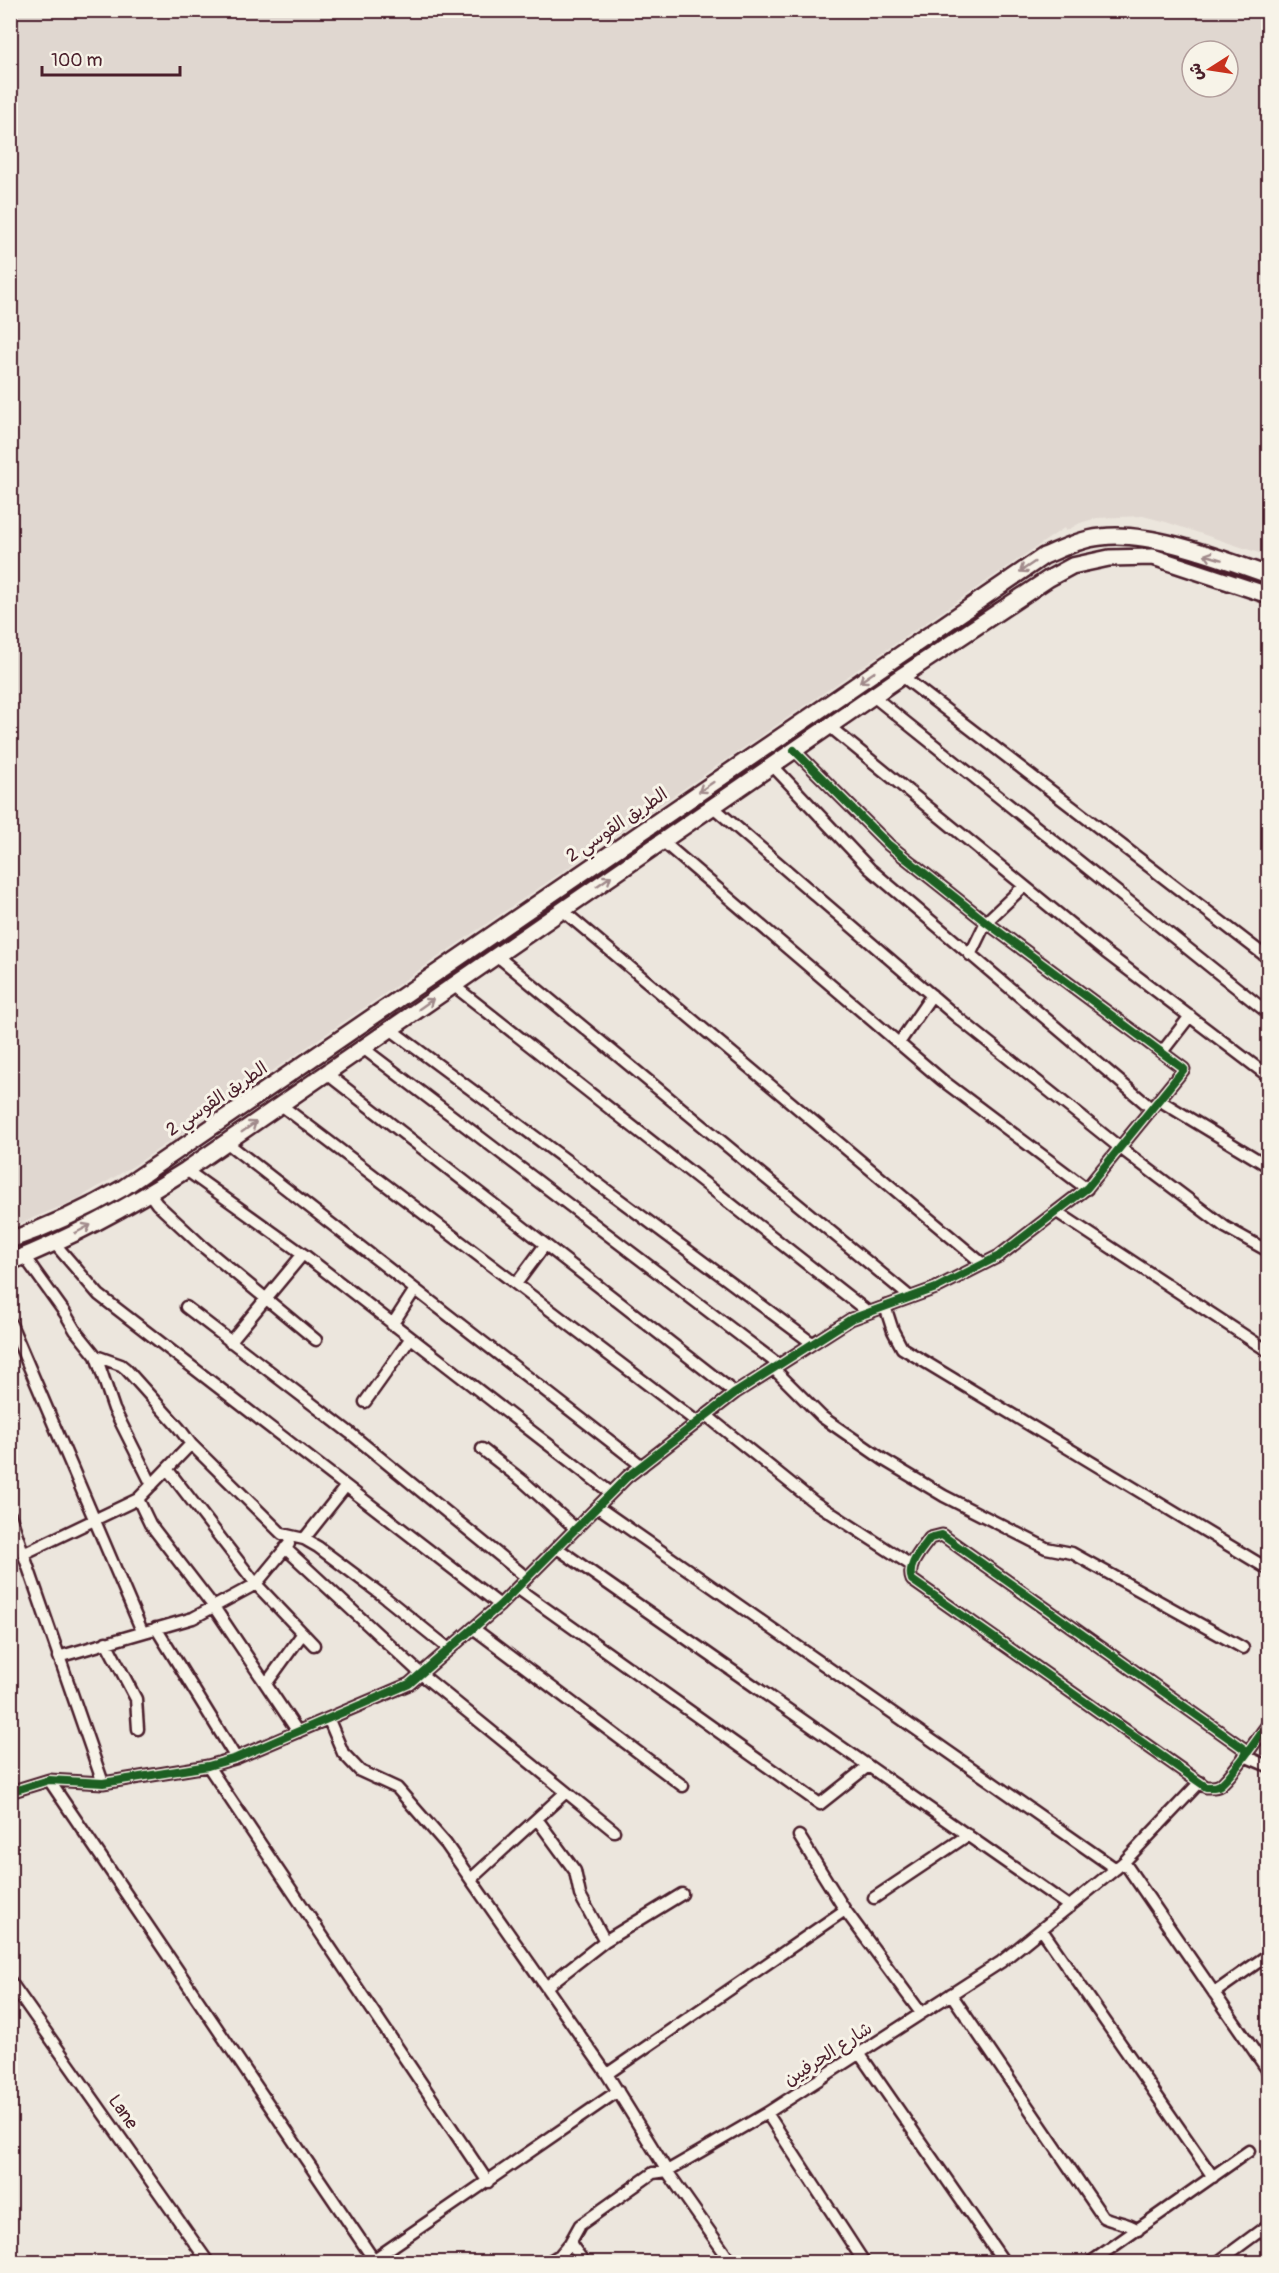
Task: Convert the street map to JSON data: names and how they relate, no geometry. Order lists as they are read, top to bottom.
{
  "streets": {
    "highway": ["الطريق القوسي 2"],
    "street": ["شارع الحرفيين", "Lane"]
  },
  "scale_bar": "100 m",
  "north": "left"
}
